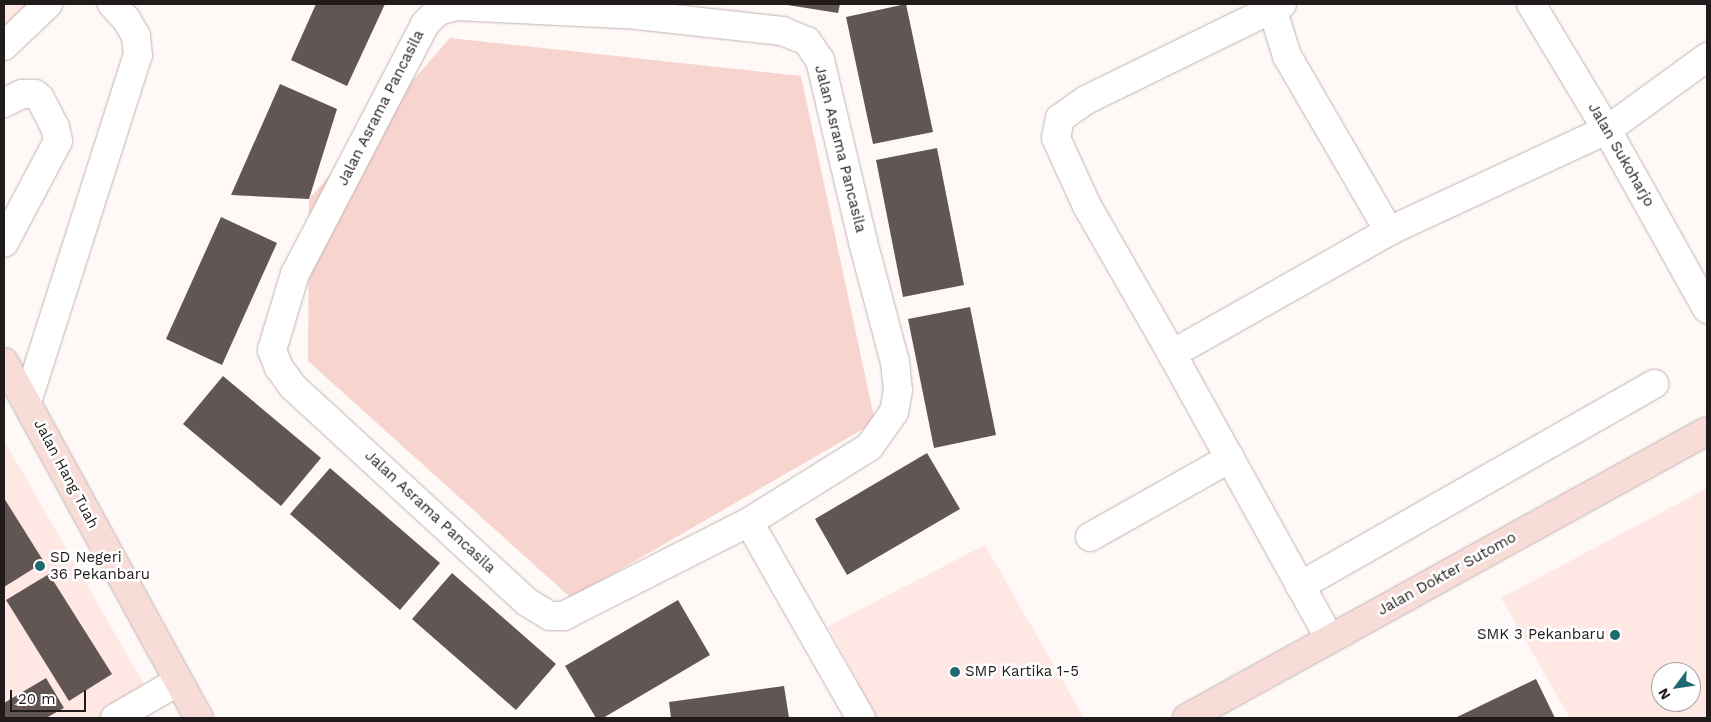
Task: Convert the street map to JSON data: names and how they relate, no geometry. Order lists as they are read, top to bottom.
{
  "streets": {
    "main road": ["Jalan Hang Tuah", "Jalan Dokter Sutomo"],
    "street": ["Jalan Asrama Pancasila", "Jalan Sukoharjo"]
  },
  "places": ["SD Negeri 36 Pekanbaru", "SMK 3 Pekanbaru", "SMP Kartika 1-5"],
  "scale_bar": "20 m",
  "north": "bottom left"
}
